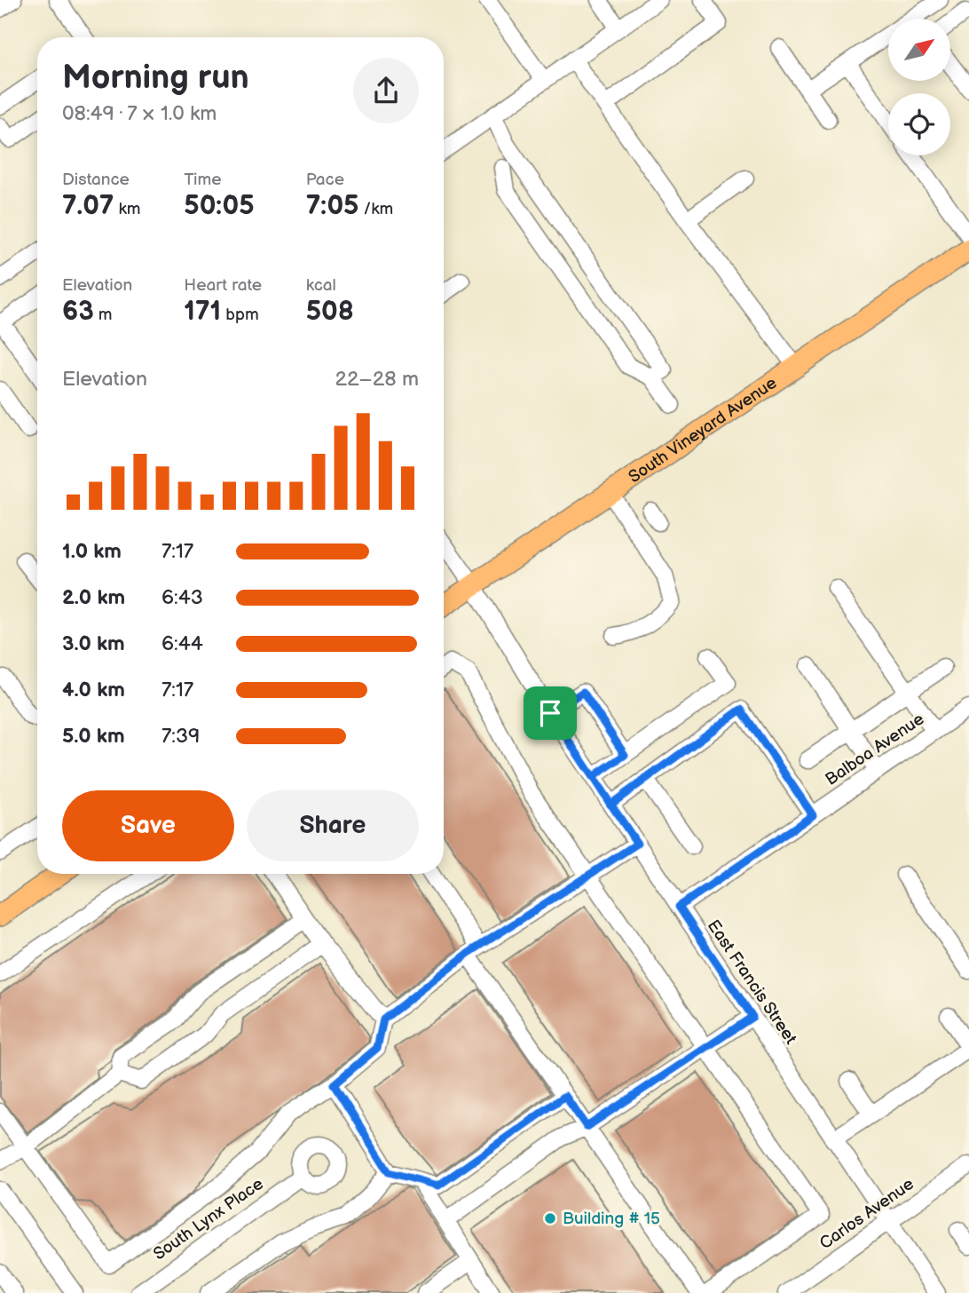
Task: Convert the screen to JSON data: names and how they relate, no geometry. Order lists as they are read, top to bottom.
{
  "streets": {
    "main road": ["South Vineyard Avenue"],
    "street": [
      "Balboa Avenue",
      "East Francis Street",
      "Carlos Avenue",
      "South Lynx Place"
    ]
  },
  "crossings": [
    ["South Vineyard Avenue", "East Francis Street"],
    ["Balboa Avenue", "East Francis Street"],
    ["East Francis Street", "Carlos Avenue"]
  ],
  "places": ["Building # 15"],
  "north": "top right",
  "page": {
    "heading": ["Morning run", "08:49 · 7 × 1.0 km"],
    "stats": [
      ["Distance", "7.07 km"],
      ["Time", "50:05"],
      ["Pace", "7:05 /km"],
      ["Elevation", "63 m"],
      ["Heart rate", "171 bpm"],
      ["kcal", "508"]
    ],
    "chart": ["Elevation", "22–28 m"],
    "list": [
      {
        "name": "1.0 km",
        "note": "7:17"
      },
      {
        "name": "2.0 km",
        "note": "6:43"
      },
      {
        "name": "3.0 km",
        "note": "6:44"
      },
      {
        "name": "4.0 km",
        "note": "7:17"
      },
      {
        "name": "5.0 km",
        "note": "7:39"
      }
    ],
    "buttons": ["Save", "Share"]
  }
}
